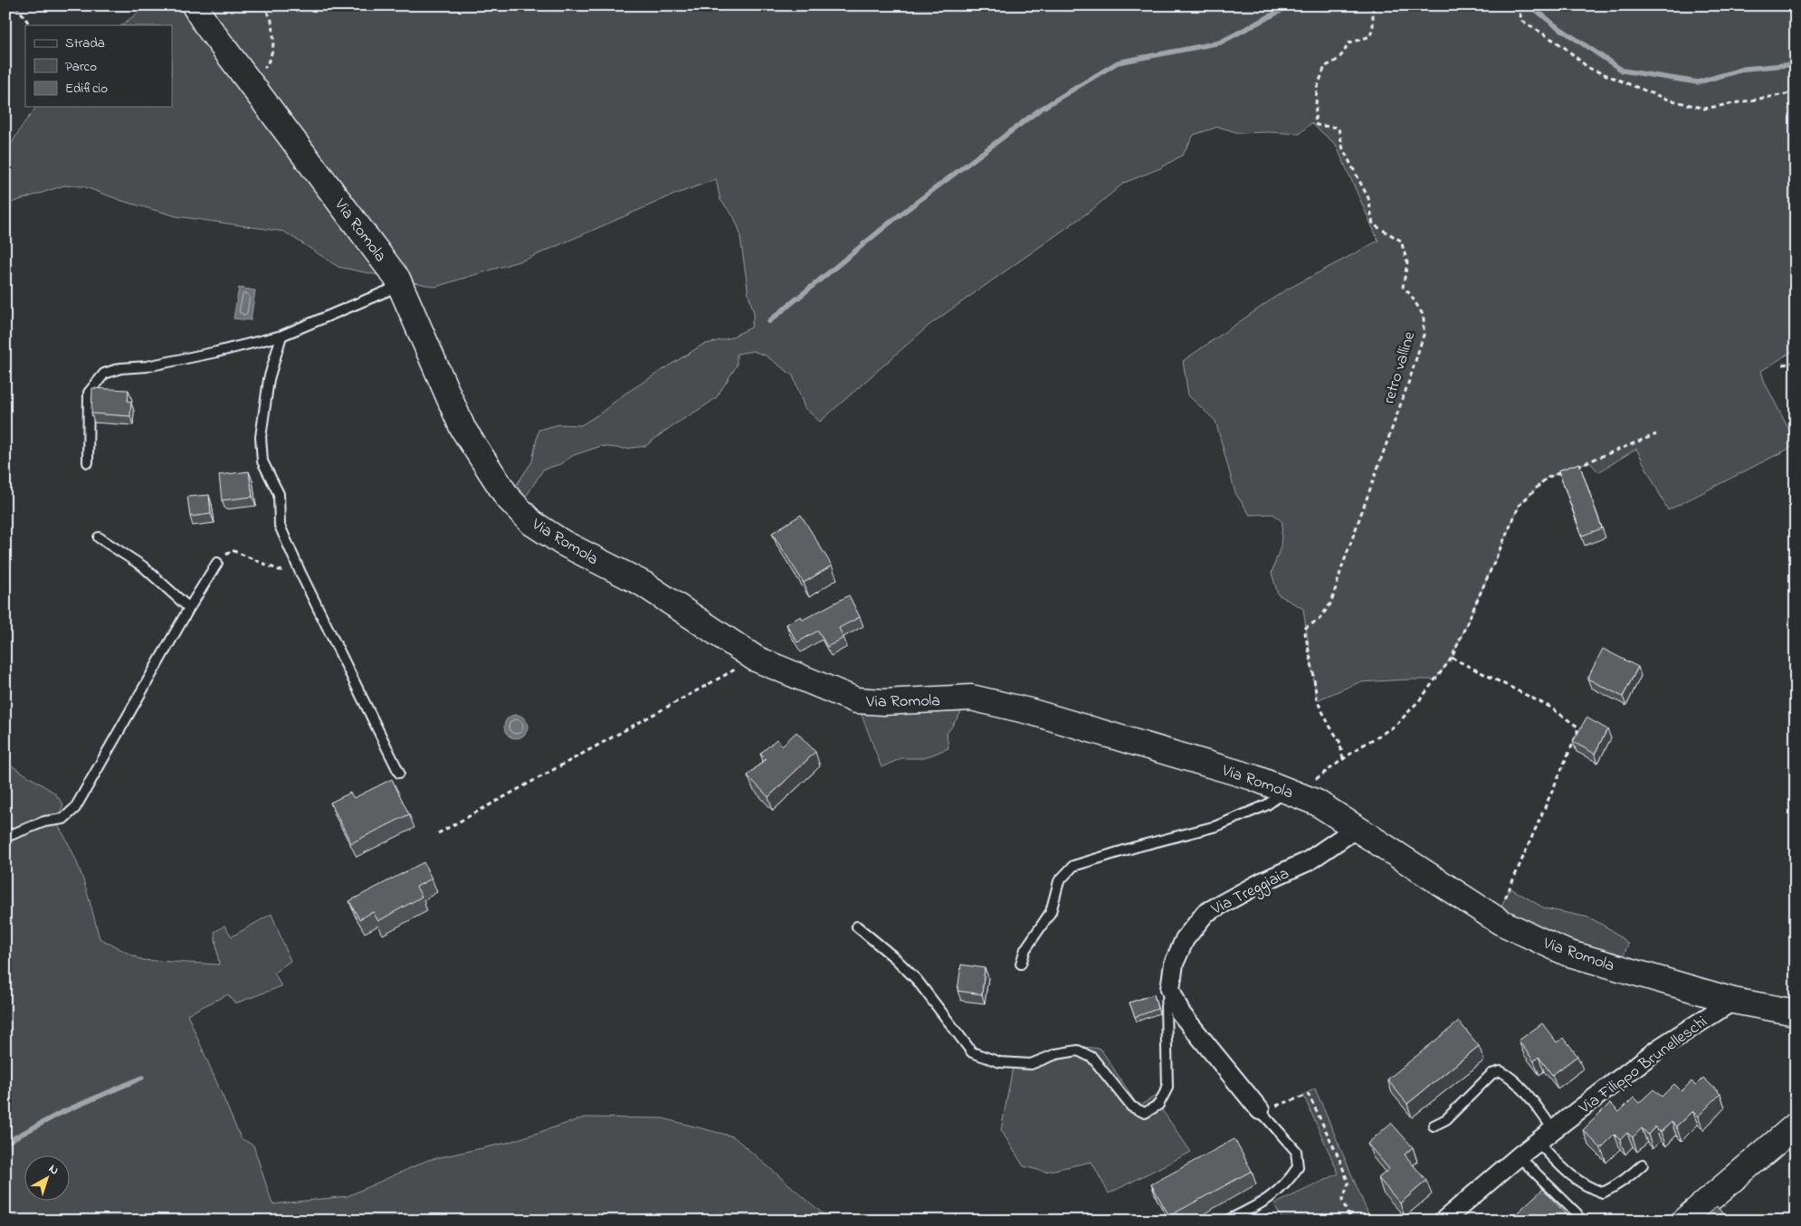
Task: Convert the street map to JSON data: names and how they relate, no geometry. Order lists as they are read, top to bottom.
{
  "streets": {
    "street": ["Via Romola", "Via Treggiaia", "Via Filippo Brunelleschi"],
    "path": ["retro valline"]
  },
  "crossings": [
    ["Via Romola", "Via Treggiaia"],
    ["Via Romola", "Via Filippo Brunelleschi"]
  ],
  "legend": ["Strada", "Parco", "Edificio"],
  "north": "top right"
}
